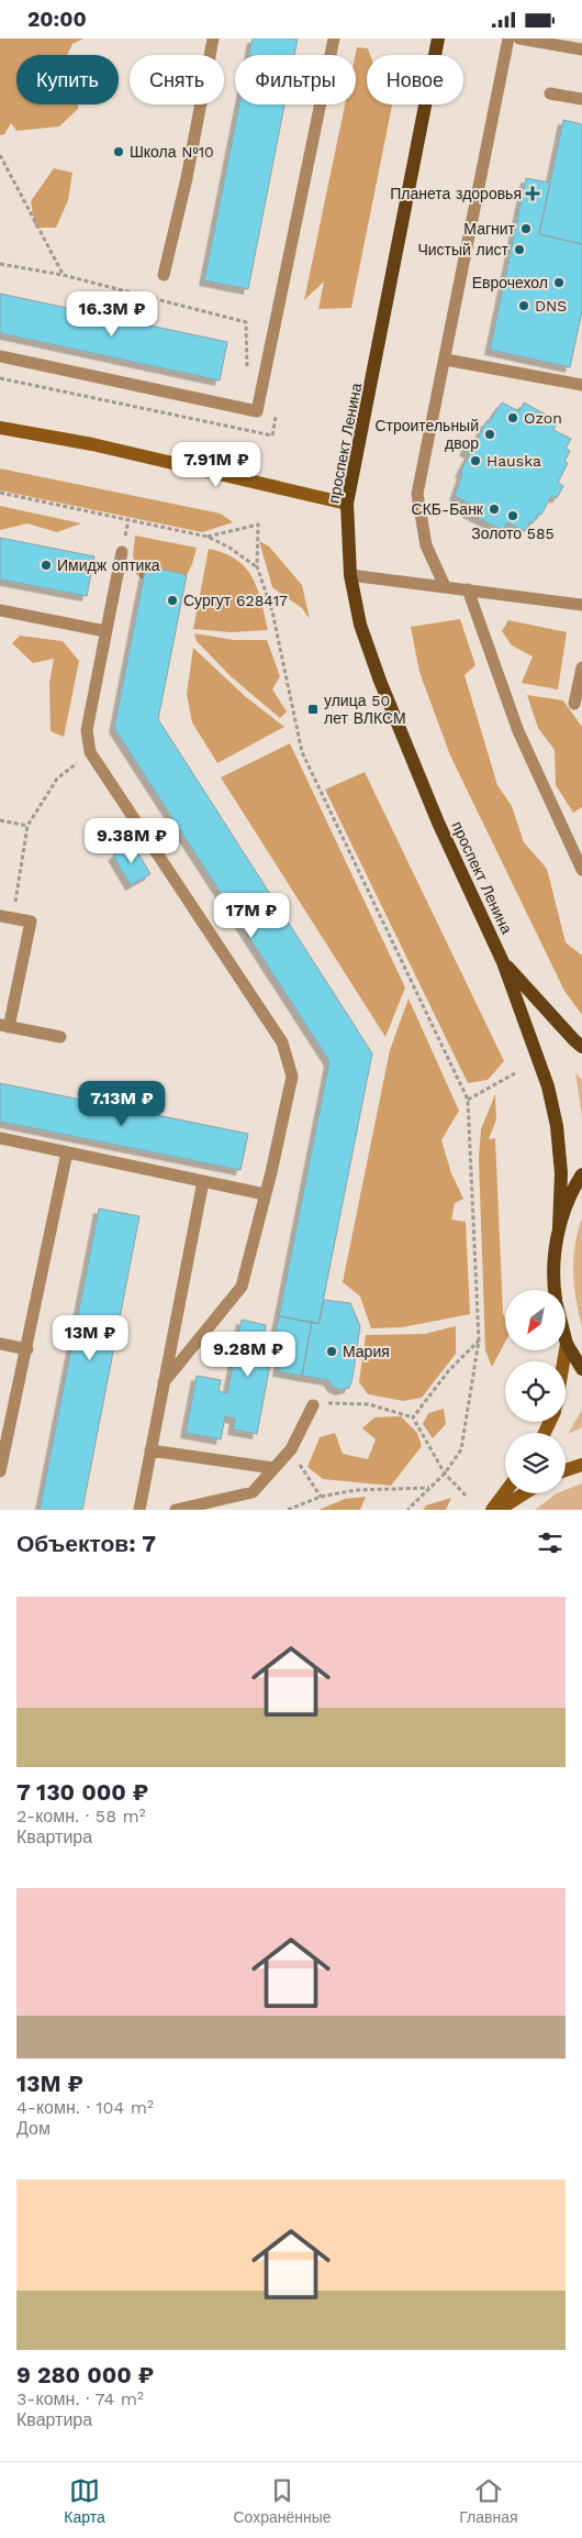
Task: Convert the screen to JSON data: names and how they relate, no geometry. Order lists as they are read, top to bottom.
{
  "streets": {
    "main road": ["проспект Ленина"]
  },
  "places": {
    "other": [
      "Школа №10",
      "Магнит",
      "Чистый лист",
      "Еврочехол",
      "DNS",
      "Ozon",
      "Строительный двор",
      "Hauska",
      "СКБ-Банк",
      "Золото 585",
      "Имидж оптика",
      "Сургут 628417",
      "Мария"
    ],
    "health": ["Планета здоровья"],
    "transit": ["улица 50 лет ВЛКСМ"]
  },
  "north": "bottom left",
  "page": {
    "status": "20:00",
    "chip": [
      "Купить",
      "Снять",
      "Фильтры",
      "Новое"
    ],
    "price": [
      "16.3M ₽",
      "7.91M ₽",
      "9.38M ₽",
      "17M ₽",
      "7.13M ₽",
      "13M ₽",
      "9.28M ₽"
    ],
    "heading": "Объектов: 7",
    "list": [
      {
        "name": "7 130 000 ₽",
        "note": "2-комн. · 58 m² · Квартира"
      },
      {
        "name": "13M ₽",
        "note": "4-комн. · 104 m² · Дом"
      },
      {
        "name": "9 280 000 ₽",
        "note": "3-комн. · 74 m² · Квартира"
      }
    ],
    "tabs": ["Карта", "Сохранённые", "Главная"]
  }
}
